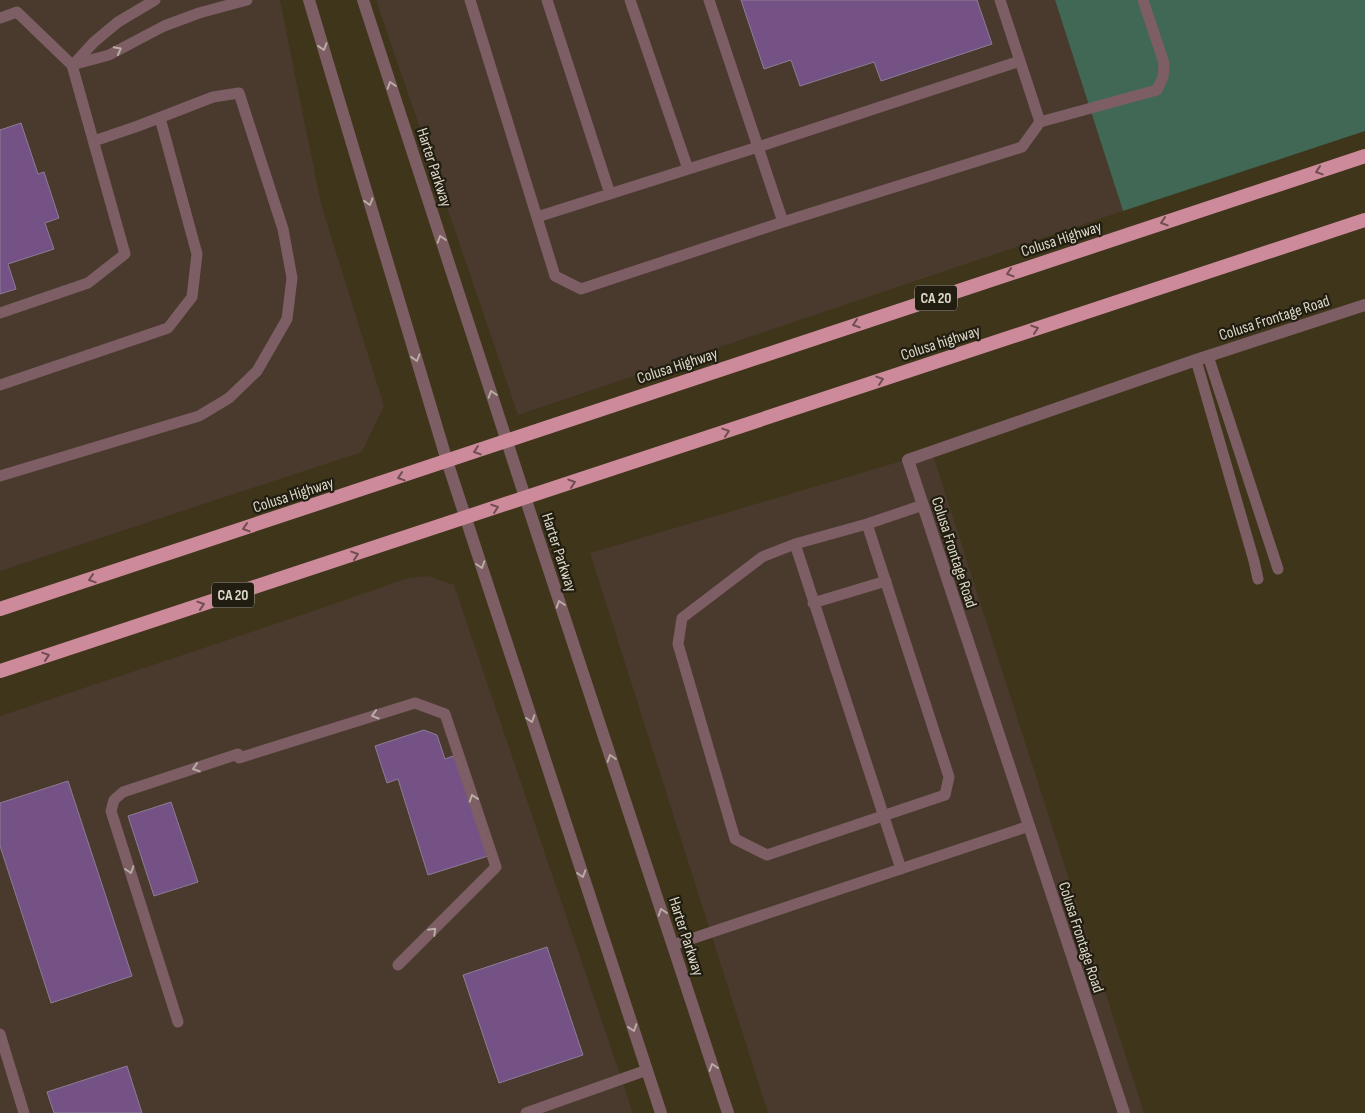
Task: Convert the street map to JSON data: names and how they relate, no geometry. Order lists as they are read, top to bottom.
{
  "streets": {
    "highway": ["Colusa Highway", "CA 20", "Colusa highway"],
    "street": ["Harter Parkway", "Colusa Frontage Road"]
  },
  "crossings": [
    ["Harter Parkway", "Colusa Highway"],
    ["Harter Parkway", "CA 20"],
    ["Harter Parkway", "Colusa highway"],
    ["CA 20", "Colusa highway"]
  ],
  "one_way": ["Colusa highway"]
}
